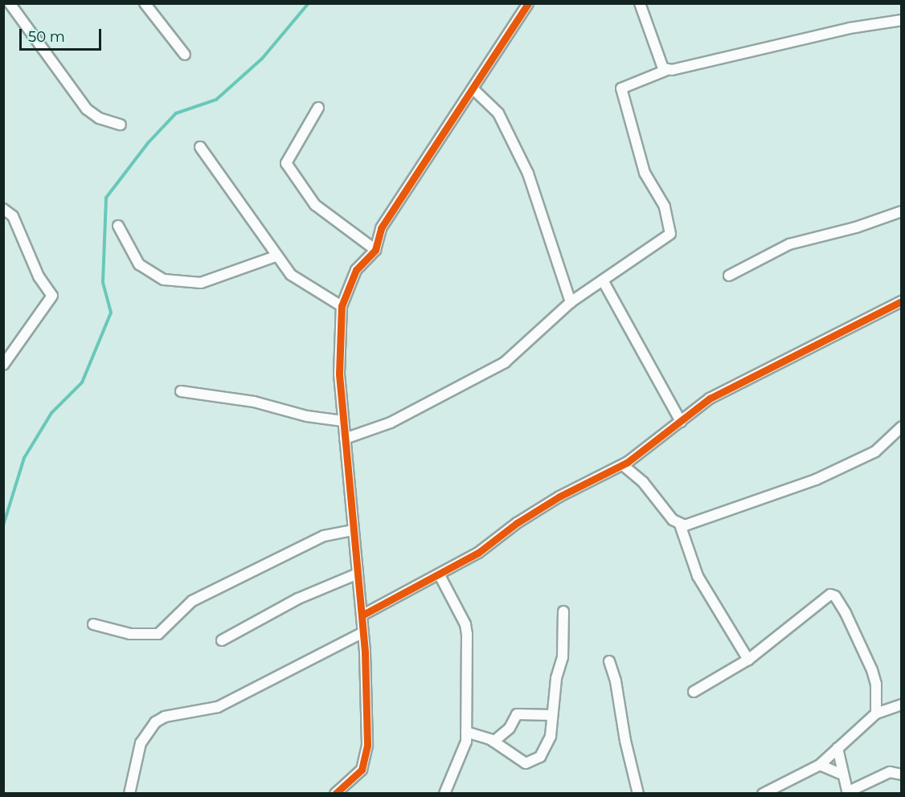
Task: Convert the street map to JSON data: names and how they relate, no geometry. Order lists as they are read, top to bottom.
{
  "scale_bar": "50 m"
}
